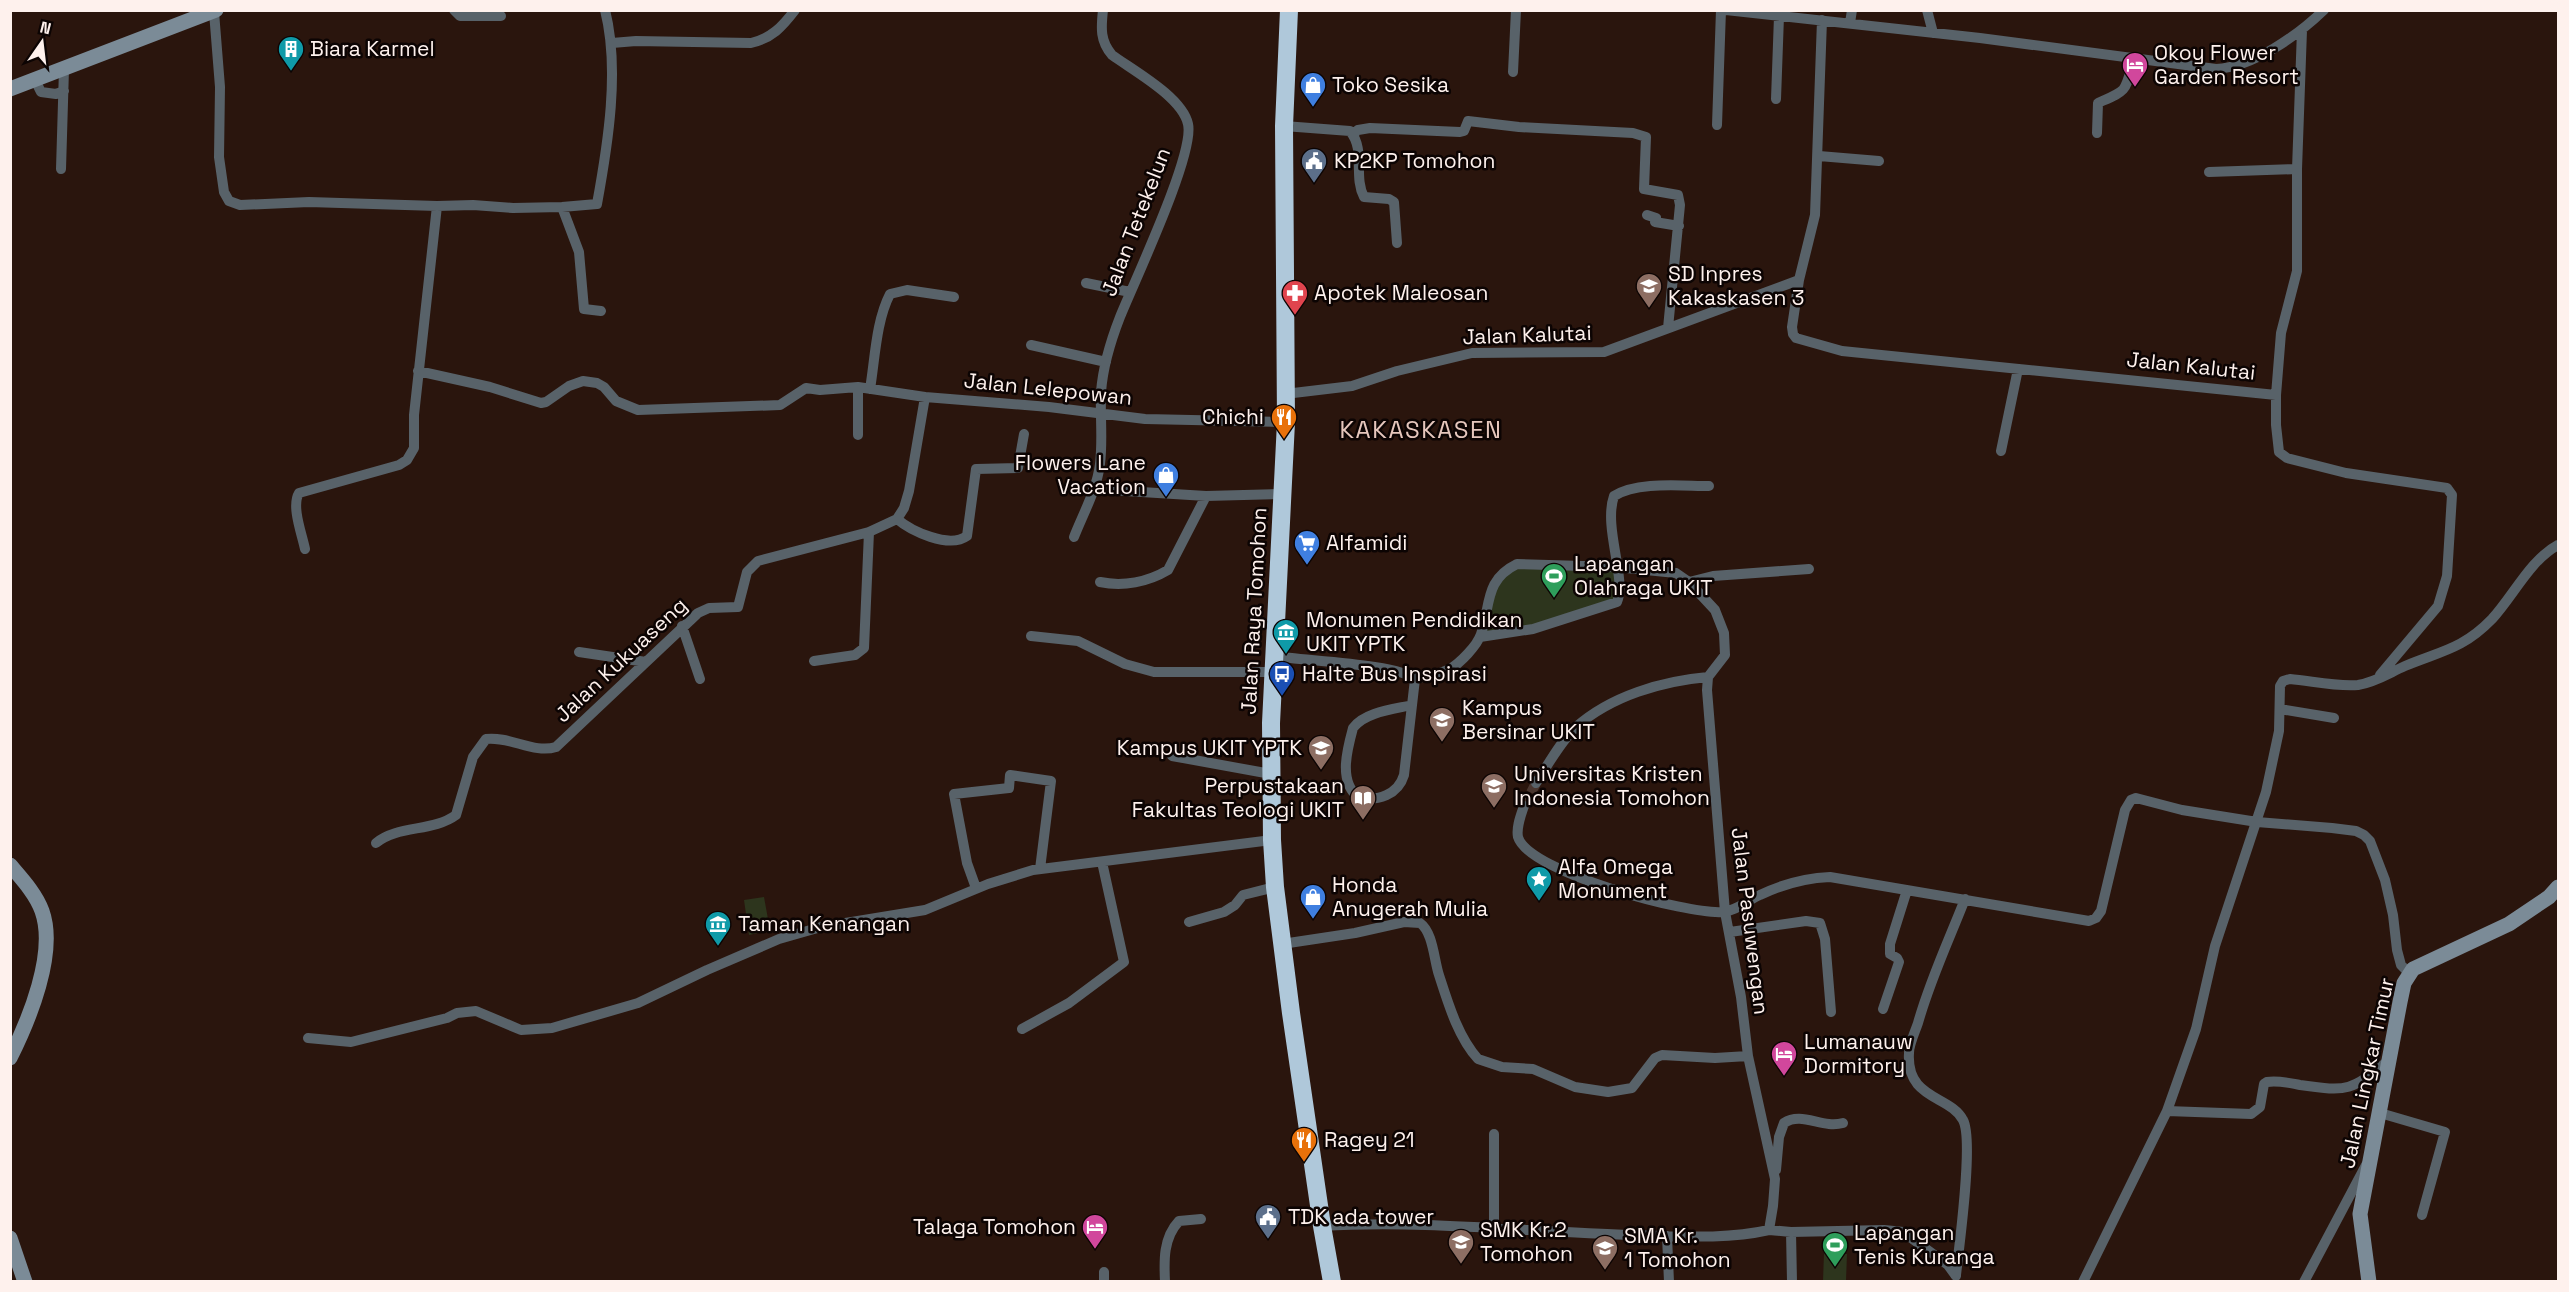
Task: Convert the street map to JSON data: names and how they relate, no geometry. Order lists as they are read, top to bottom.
{
  "streets": {
    "highway": ["Jalan Raya Tomohon"],
    "main road": ["Jalan Lingkar Timur"],
    "street": [
      "Jalan Tetekelun",
      "Jalan Kalutai",
      "Jalan Lelepowan",
      "Jalan Kukuaseng",
      "Jalan Pasuwengan"
    ]
  },
  "crossings": [
    ["Jalan Tetekelun", "Jalan Lelepowan"],
    ["Jalan Kalutai", "Jalan Raya Tomohon"],
    ["Jalan Lelepowan", "Jalan Raya Tomohon"]
  ],
  "districts": ["KAKASKASEN"],
  "places": {
    "building": ["Biara Karmel"],
    "hotel": ["Okoy Flower Garden Resort", "Lumanauw Dormitory", "Talaga Tomohon"],
    "shop": ["Toko Sesika", "Flowers Lane Vacation", "Honda Anugerah Mulia"],
    "public building": ["KP2KP Tomohon", "TDK ada tower"],
    "school or university": [
      "SD Inpres Kakaskasen 3",
      "Kampus Bersinar UKIT",
      "Kampus UKIT YPTK",
      "Universitas Kristen Indonesia Tomohon",
      "SMK Kr.2 Tomohon",
      "SMA Kr. 1 Tomohon"
    ],
    "pharmacy": ["Apotek Maleosan"],
    "restaurant": ["Chichi", "Ragey 21"],
    "supermarket": ["Alfamidi"],
    "sports": ["Lapangan Olahraga UKIT", "Lapangan Tenis Kuranga"],
    "museum": ["Monumen Pendidikan UKIT YPTK", "Taman Kenangan"],
    "bus stop": ["Halte Bus Inspirasi"],
    "library": ["Perpustakaan Fakultas Teologi UKIT"],
    "place": ["Alfa Omega Monument"]
  },
  "north": "top"
}
